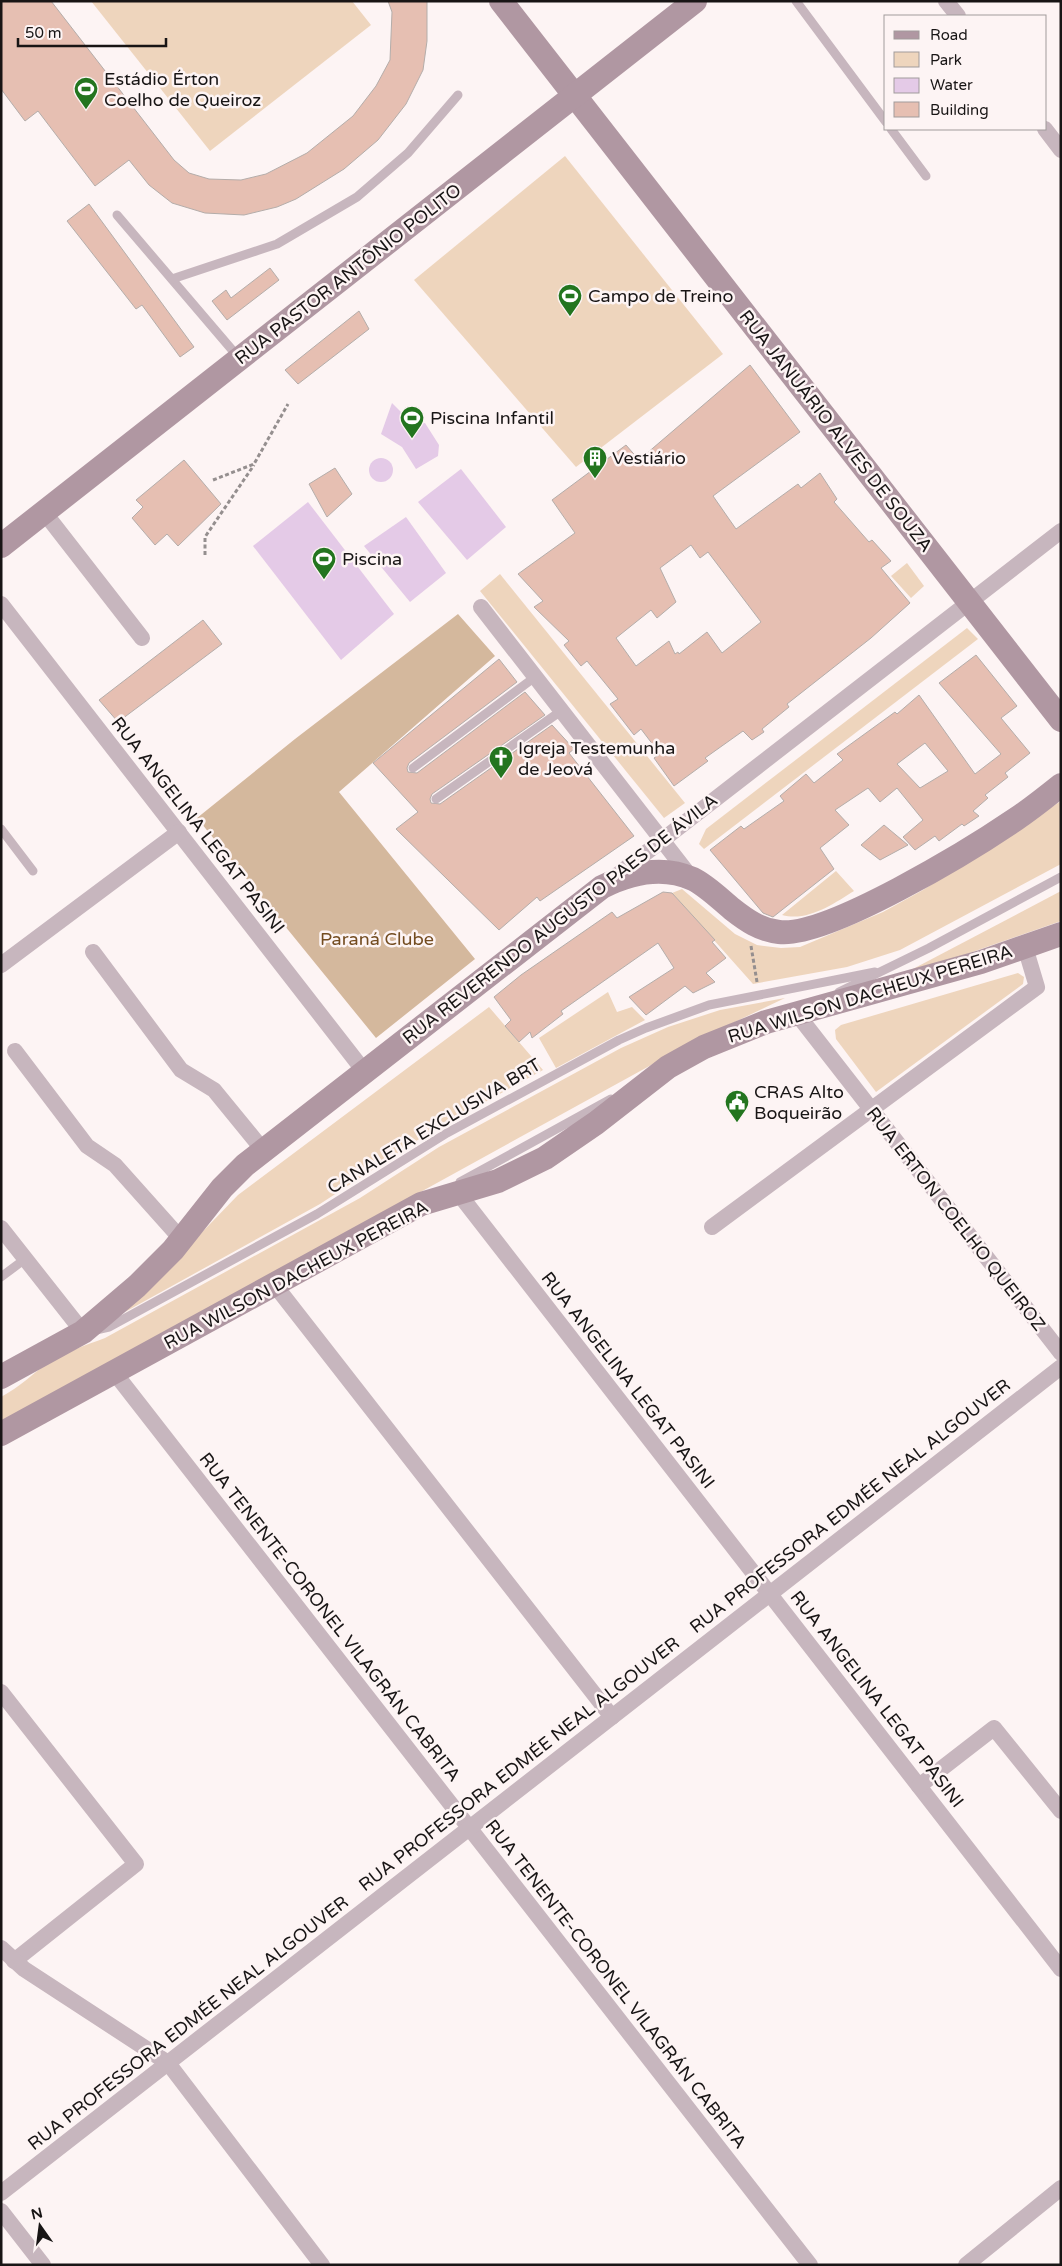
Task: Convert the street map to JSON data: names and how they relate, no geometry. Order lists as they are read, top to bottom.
{
  "streets": {
    "main road": [
      "RUA PASTOR ANTÔNIO POLITO",
      "RUA JANUÁRIO ALVES DE SOUZA",
      "RUA REVERENDO AUGUSTO PAES DE ÁVILA",
      "RUA WILSON DACHEUX PEREIRA"
    ],
    "street": [
      "RUA ANGELINA LEGAT PASINI",
      "RUA ERTON COELHO QUEIROZ",
      "RUA PROFESSORA EDMÉE NEAL ALGOUVER",
      "RUA TENENTE-CORONEL VILAGRÁN CABRITA"
    ],
    "lane": ["CANALETA EXCLUSIVA BRT"]
  },
  "crossings": [
    ["RUA PASTOR ANTÔNIO POLITO", "RUA JANUÁRIO ALVES DE SOUZA"],
    ["RUA JANUÁRIO ALVES DE SOUZA", "RUA REVERENDO AUGUSTO PAES DE ÁVILA"],
    ["RUA ANGELINA LEGAT PASINI", "RUA REVERENDO AUGUSTO PAES DE ÁVILA"],
    ["RUA ANGELINA LEGAT PASINI", "RUA WILSON DACHEUX PEREIRA"],
    ["RUA ANGELINA LEGAT PASINI", "RUA PROFESSORA EDMÉE NEAL ALGOUVER"],
    ["RUA REVERENDO AUGUSTO PAES DE ÁVILA", "CANALETA EXCLUSIVA BRT"],
    ["RUA WILSON DACHEUX PEREIRA", "CANALETA EXCLUSIVA BRT"],
    ["RUA WILSON DACHEUX PEREIRA", "RUA ERTON COELHO QUEIROZ"],
    ["RUA WILSON DACHEUX PEREIRA", "RUA TENENTE-CORONEL VILAGRÁN CABRITA"],
    ["CANALETA EXCLUSIVA BRT", "RUA ERTON COELHO QUEIROZ"],
    ["RUA PROFESSORA EDMÉE NEAL ALGOUVER", "RUA TENENTE-CORONEL VILAGRÁN CABRITA"]
  ],
  "parks": ["Paraná Clube"],
  "places": {
    "sports": [
      "Estádio Érton Coelho de Queiroz",
      "Campo de Treino",
      "Piscina Infantil",
      "Piscina"
    ],
    "building": ["Vestiário"],
    "church": ["Igreja Testemunha de Jeová"],
    "public building": ["CRAS Alto Boqueirão"]
  },
  "legend": [
    "Road",
    "Park",
    "Water",
    "Building"
  ],
  "scale_bar": "50 m",
  "north": "top"
}
